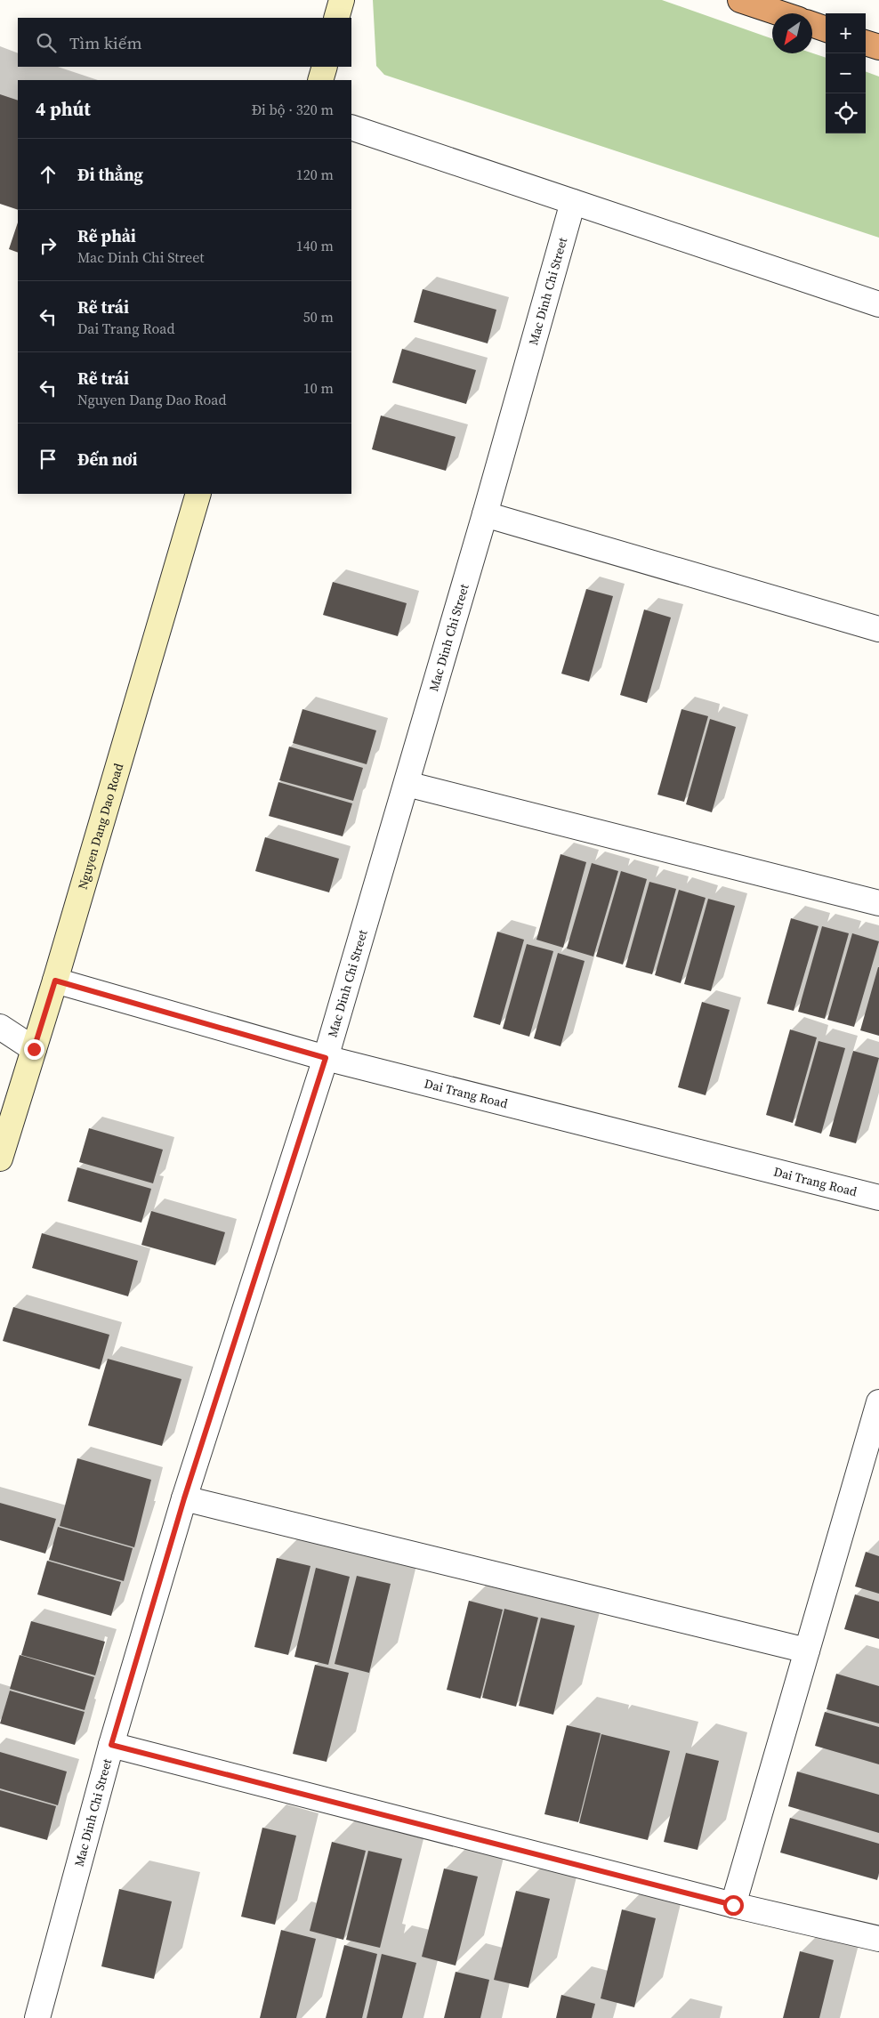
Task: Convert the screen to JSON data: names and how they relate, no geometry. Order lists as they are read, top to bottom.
{
  "streets": {
    "main road": ["Nguyen Dang Dao Road"],
    "street": ["Mac Dinh Chi Street", "Dai Trang Road"]
  },
  "crossings": [
    ["Mac Dinh Chi Street", "Dai Trang Road"],
    ["Nguyen Dang Dao Road", "Dai Trang Road"]
  ],
  "north": "bottom left",
  "page": {
    "map_buttons": ["+", "−"],
    "search": "Tìm kiếm",
    "heading": ["4 phút", "Đi bộ · 320 m"],
    "list": [
      ["Đi thẳng", "120 m"],
      ["Rẽ phải", "Mac Dinh Chi Street", "140 m"],
      ["Rẽ trái", "Dai Trang Road", "50 m"],
      ["Rẽ trái", "Nguyen Dang Dao Road", "10 m"],
      "Đến nơi"
    ]
  }
}
